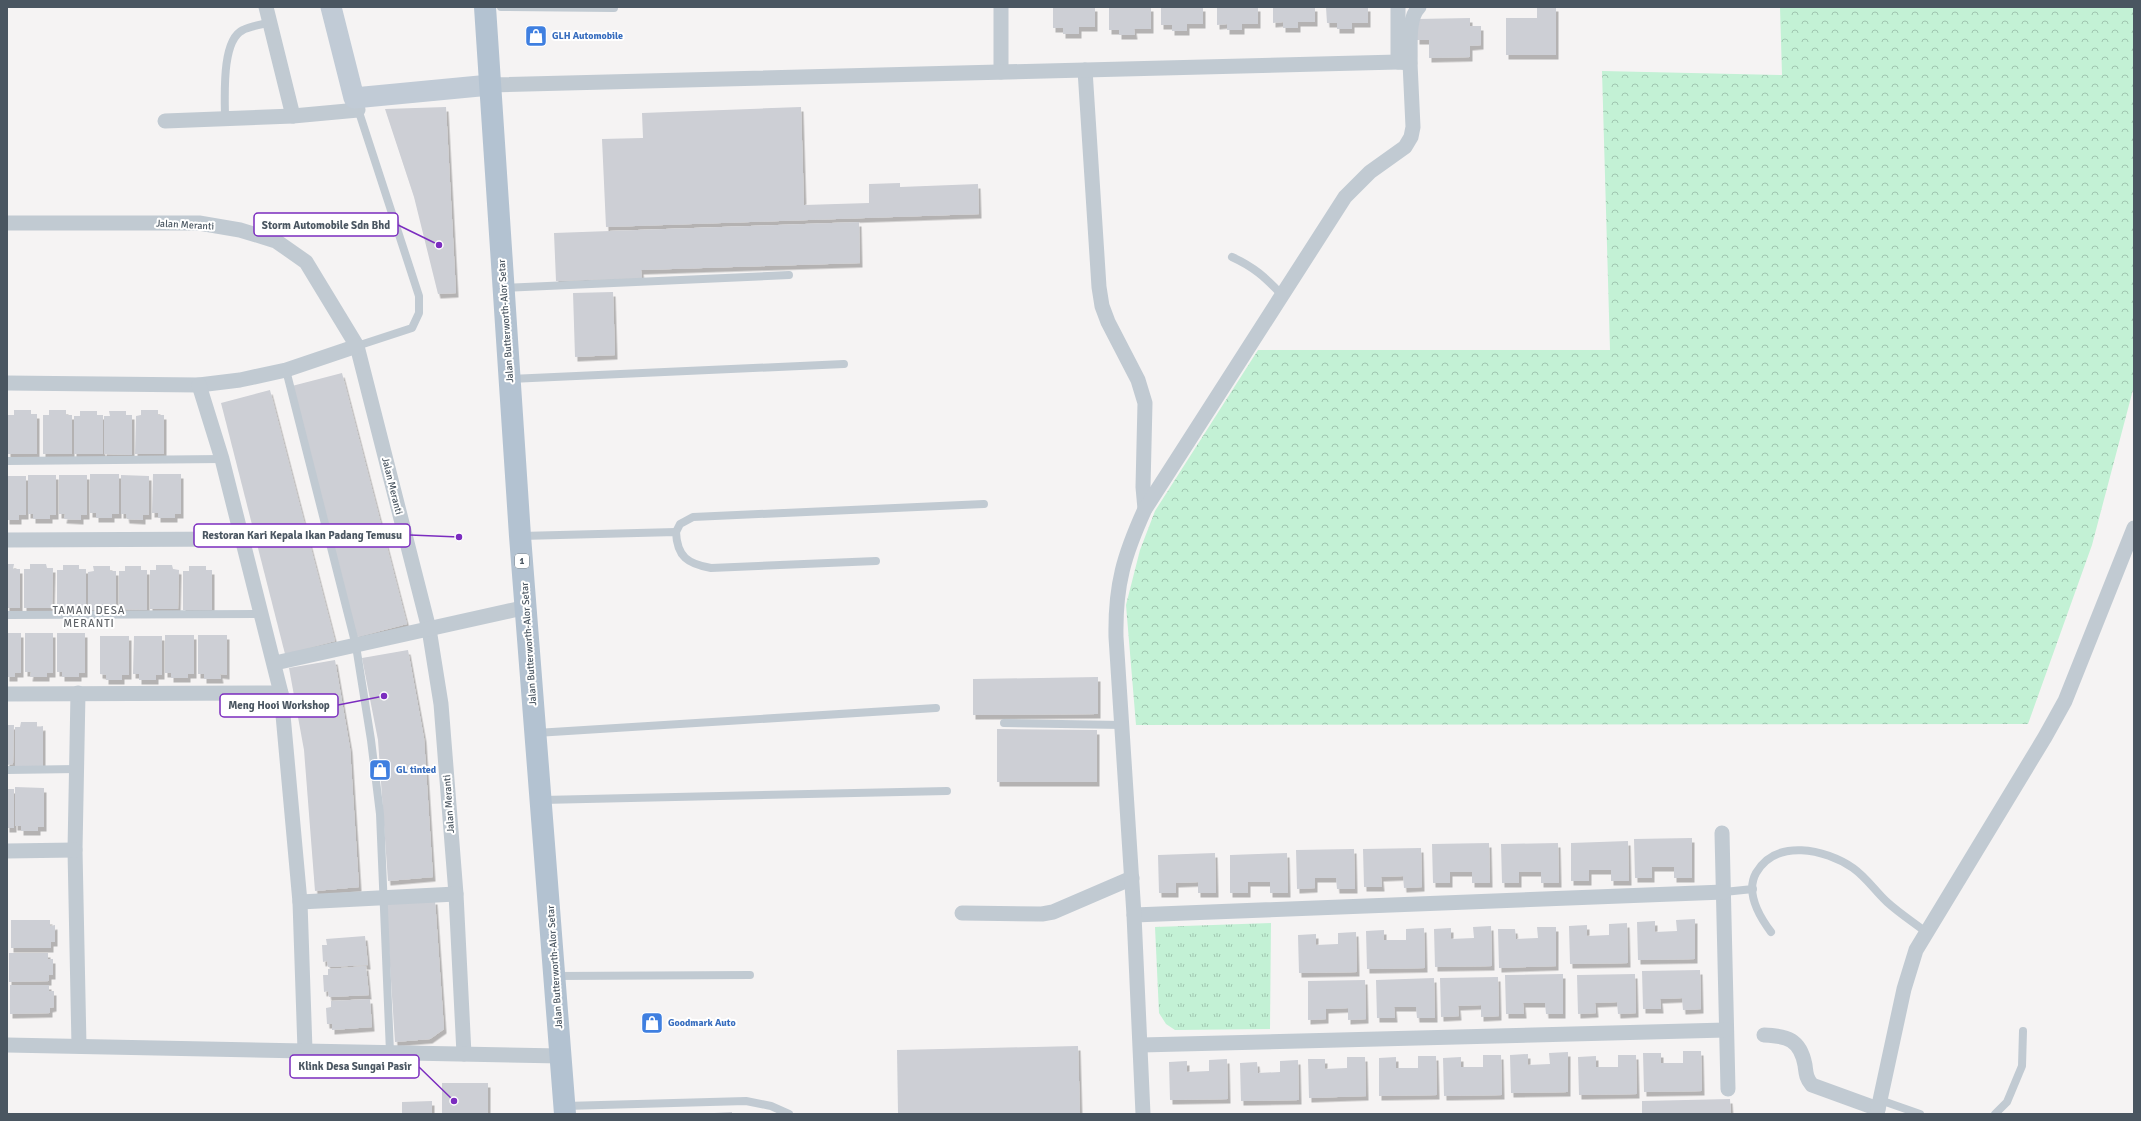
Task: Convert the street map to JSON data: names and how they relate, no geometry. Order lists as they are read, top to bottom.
{
  "streets": {
    "main road": ["Jalan Butterworth-Alor Setar", "1"],
    "street": ["Jalan Meranti"]
  },
  "districts": ["TAMAN DESA MERANTI"],
  "places": {
    "shop": ["GLH Automobile", "GL tinted", "Goodmark Auto"],
    "other": [
      "Storm Automobile Sdn Bhd",
      "Restoran Kari Kepala Ikan Padang Temusu",
      "Meng Hooi Workshop",
      "Klink Desa Sungai Pasir"
    ]
  }
}
